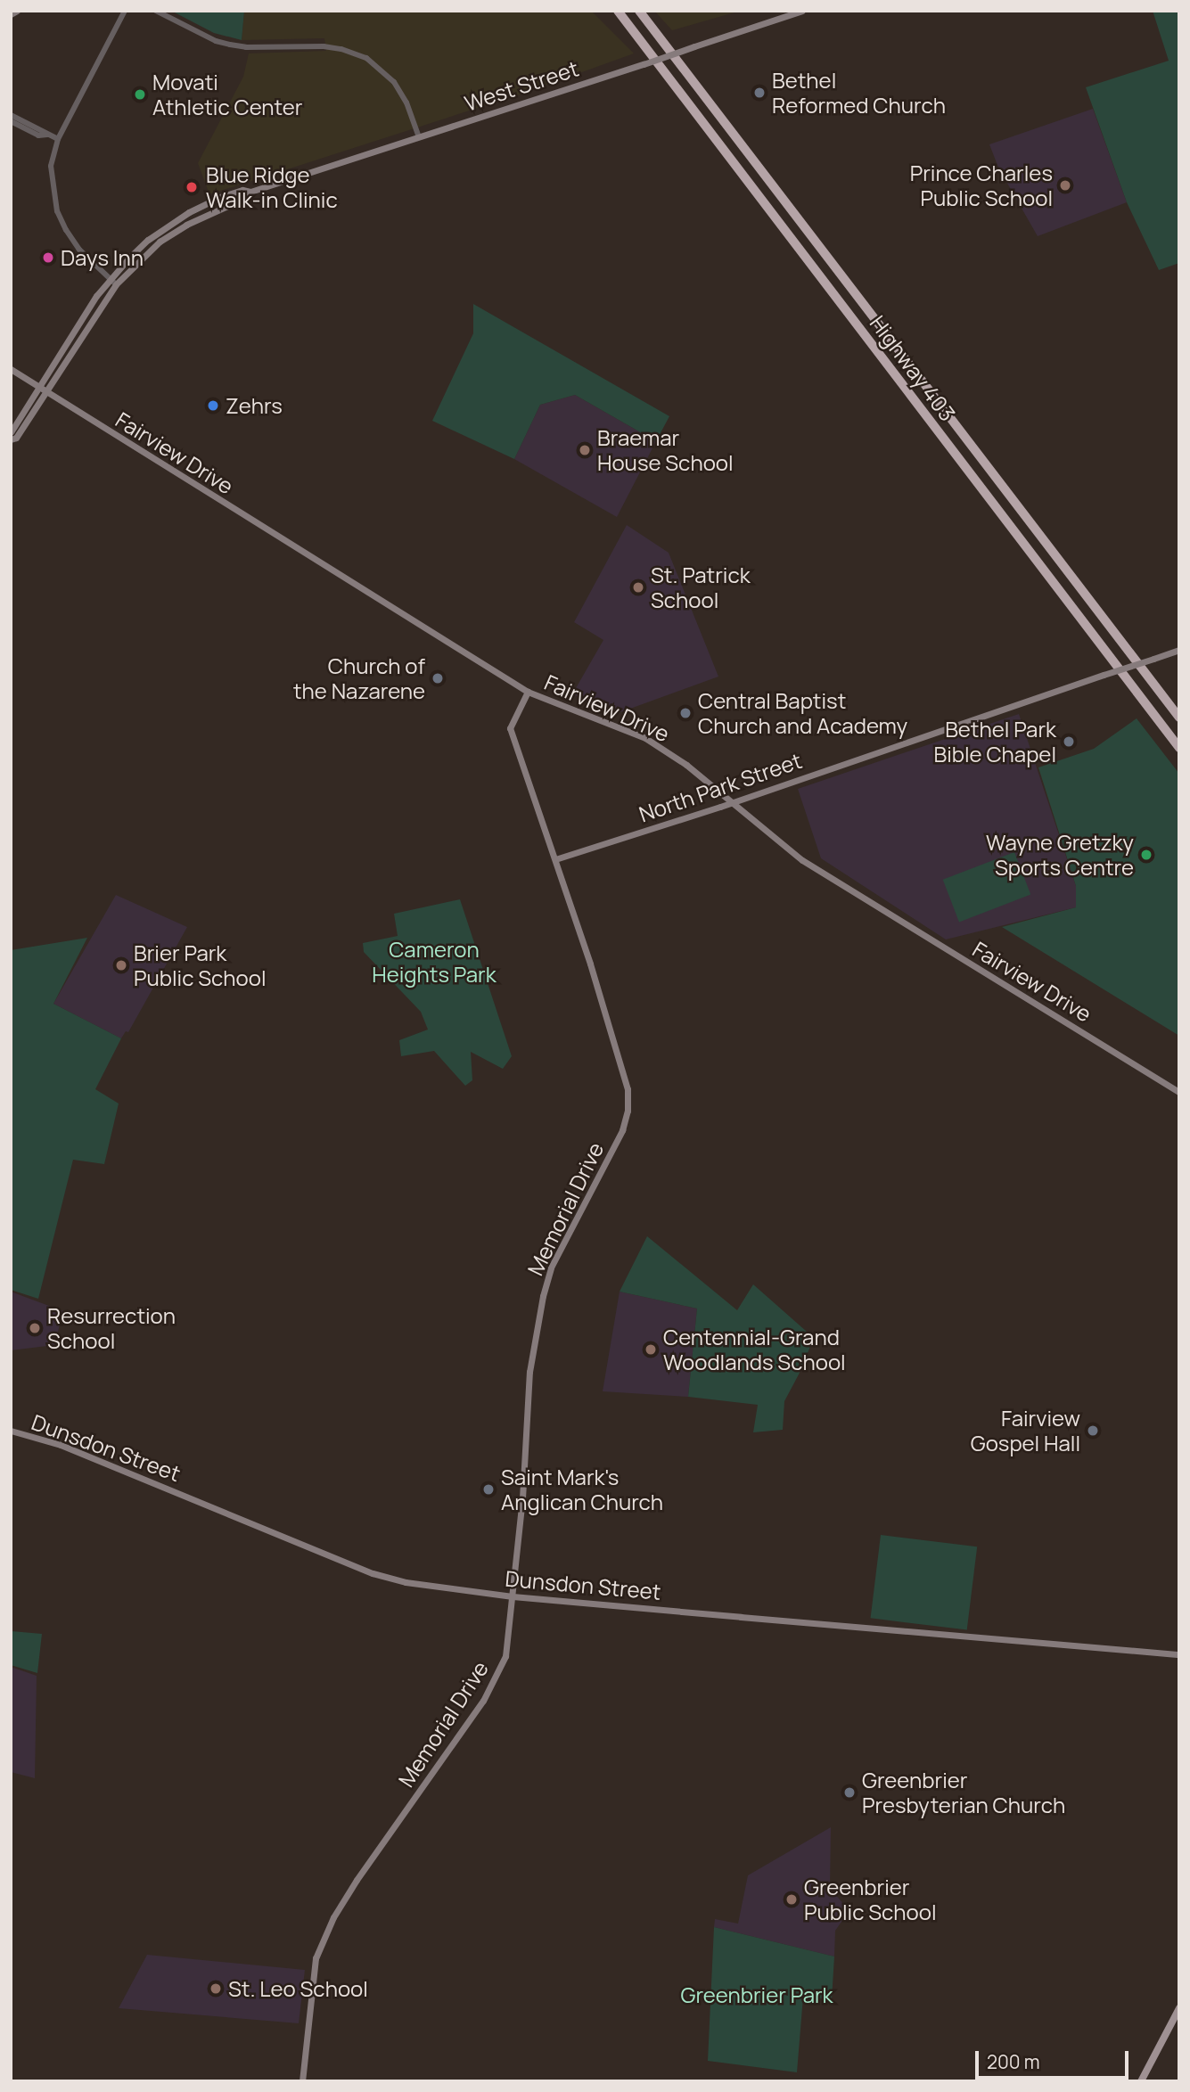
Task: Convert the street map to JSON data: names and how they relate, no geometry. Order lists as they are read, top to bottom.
{
  "streets": {
    "highway": ["Highway 403"],
    "main road": [
      "West Street",
      "Fairview Drive",
      "North Park Street",
      "Memorial Drive",
      "Dunsdon Street"
    ]
  },
  "crossings": [
    ["West Street", "Fairview Drive"],
    ["Fairview Drive", "North Park Street"],
    ["Fairview Drive", "Memorial Drive"],
    ["North Park Street", "Memorial Drive"],
    ["Memorial Drive", "Dunsdon Street"]
  ],
  "parks": ["Cameron Heights Park", "Greenbrier Park"],
  "places": [
    "Bethel Reformed Church",
    "Movati Athletic Center",
    "Prince Charles Public School",
    "Blue Ridge Walk-in Clinic",
    "Days Inn",
    "Zehrs",
    "Braemar House School",
    "St. Patrick School",
    "Church of the Nazarene",
    "Central Baptist Church and Academy",
    "Bethel Park Bible Chapel",
    "Wayne Gretzky Sports Centre",
    "Brier Park Public School",
    "Resurrection School",
    "Centennial-Grand Woodlands School",
    "Fairview Gospel Hall",
    "Saint Mark's Anglican Church",
    "Greenbrier Presbyterian Church",
    "Greenbrier Public School",
    "St. Leo School"
  ],
  "scale_bar": "200 m"
}
